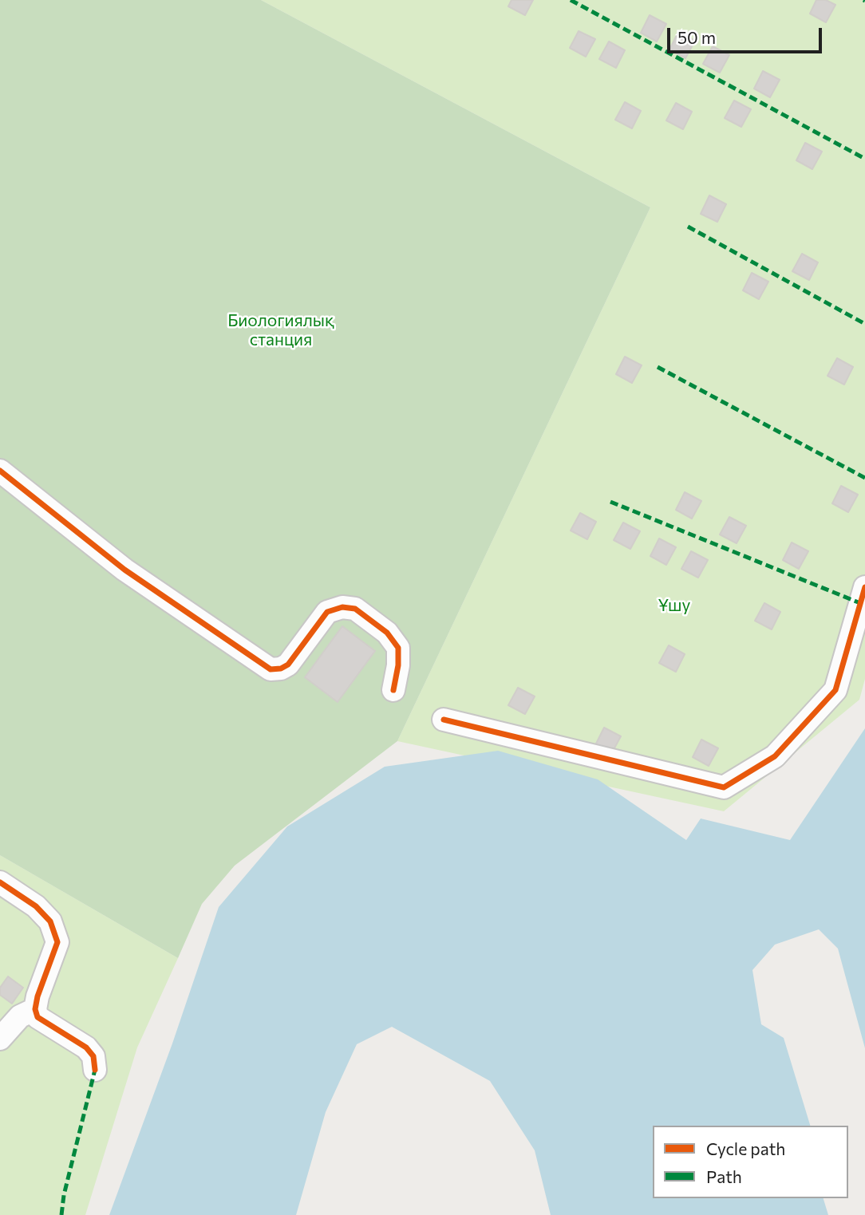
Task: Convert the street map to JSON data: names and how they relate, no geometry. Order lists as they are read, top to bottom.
{
  "parks": ["Биологиялық станция", "Ұшу"],
  "legend": ["Cycle path", "Path"],
  "scale_bar": "50 m"
}
